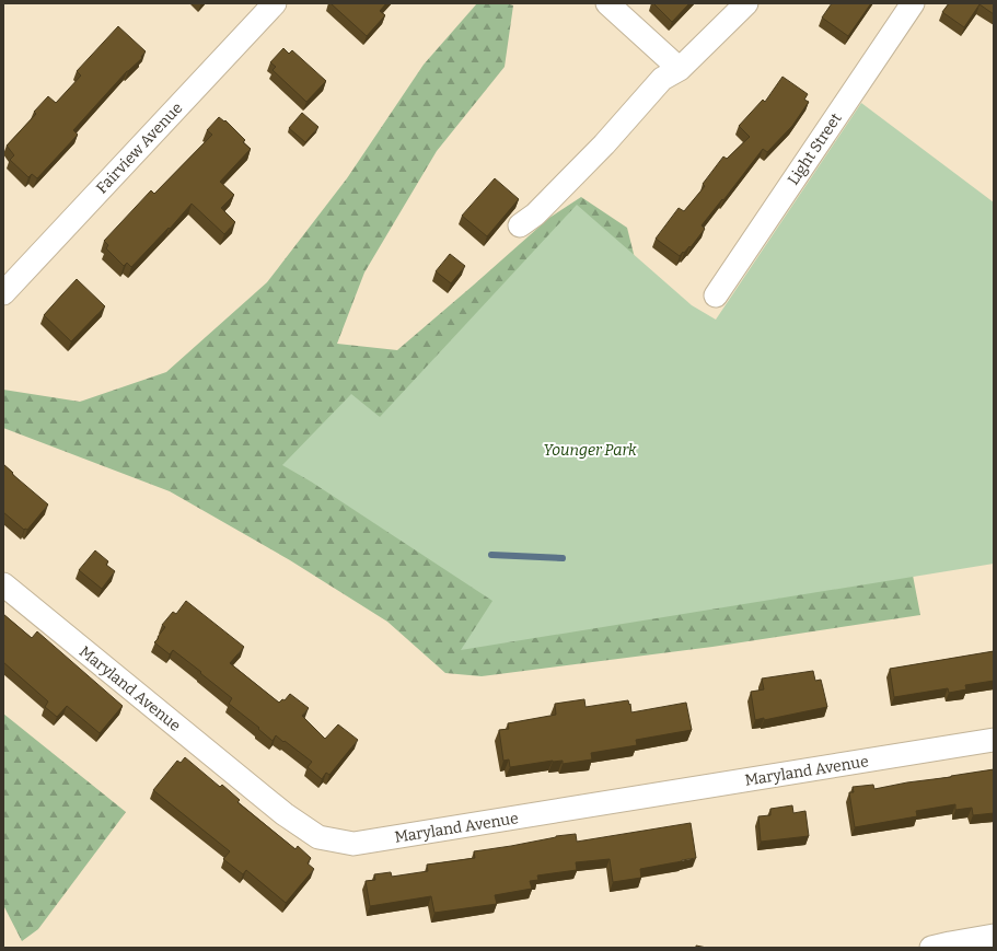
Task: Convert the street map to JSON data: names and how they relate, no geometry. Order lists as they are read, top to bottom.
{
  "streets": {
    "street": ["Fairview Avenue", "Light Street", "Maryland Avenue"]
  },
  "parks": ["Younger Park"]
}
